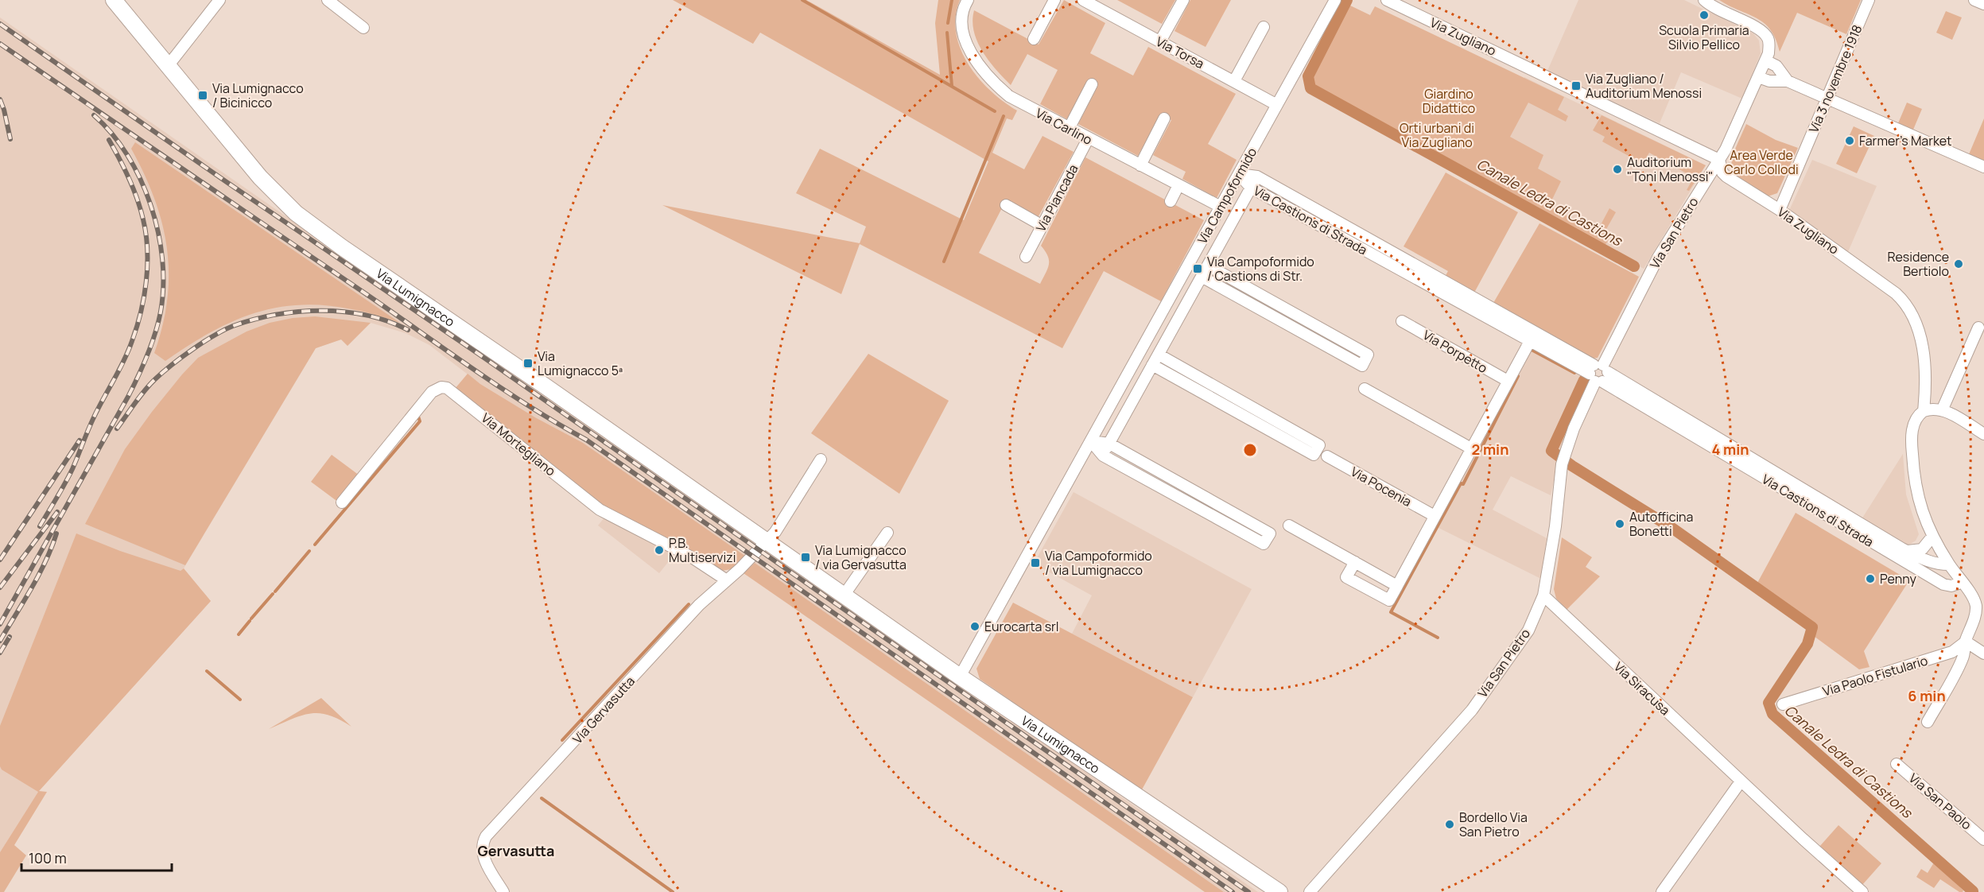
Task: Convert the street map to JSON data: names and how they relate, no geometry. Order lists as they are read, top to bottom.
{
  "streets": {
    "main road": ["Via Lumignacco"],
    "street": [
      "Via Zugliano",
      "Via Torsa",
      "Via 3 novembre 1918",
      "Via Carlino",
      "Via Campoformido",
      "Via Piancada",
      "Via Castions di Strada",
      "Via San Pietro",
      "Via Porpetto",
      "Via Mortegliano",
      "Via Pocenia",
      "Via Paolo Fistulario",
      "Via Siracusa",
      "Via Gervasutta",
      "Via San Paolo"
    ]
  },
  "crossings": [
    ["Via Zugliano", "Via 3 novembre 1918"],
    ["Via Zugliano", "Via Castions di Strada"],
    ["Via Zugliano", "Via San Pietro"],
    ["Via Zugliano", "Via Paolo Fistulario"],
    ["Via Torsa", "Via Campoformido"],
    ["Via Carlino", "Via Campoformido"],
    ["Via Carlino", "Via Piancada"],
    ["Via Campoformido", "Via Castions di Strada"],
    ["Via Campoformido", "Via Lumignacco"],
    ["Via Castions di Strada", "Via San Pietro"],
    ["Via San Pietro", "Via Siracusa"],
    ["Via Lumignacco", "Via Gervasutta"],
    ["Via Mortegliano", "Via Gervasutta"]
  ],
  "districts": ["Gervasutta"],
  "water": ["Canale Ledra di Castions"],
  "parks": ["Giardino Didattico", "Orti urbani di Via Zugliano", "Area Verde Carlo Collodi"],
  "places": {
    "other": [
      "Scuola Primaria Silvio Pellico",
      "Farmer's Market",
      "Auditorium \"Toni Menossi\"",
      "Residence Bertiolo",
      "Autofficina Bonetti",
      "P.B. Multiservizi",
      "Penny",
      "Eurocarta srl",
      "Bordello Via San Pietro"
    ],
    "transit": [
      "Via Zugliano / Auditorium Menossi",
      "Via Lumignacco / Bicinicco",
      "Via Campoformido / Castions di Str.",
      "Via Lumignacco 5ª",
      "Via Lumignacco / via Gervasutta",
      "Via Campoformido / via Lumignacco"
    ]
  },
  "scale_bar": "100 m",
  "rings": ["2 min", "4 min", "6 min"]
}
